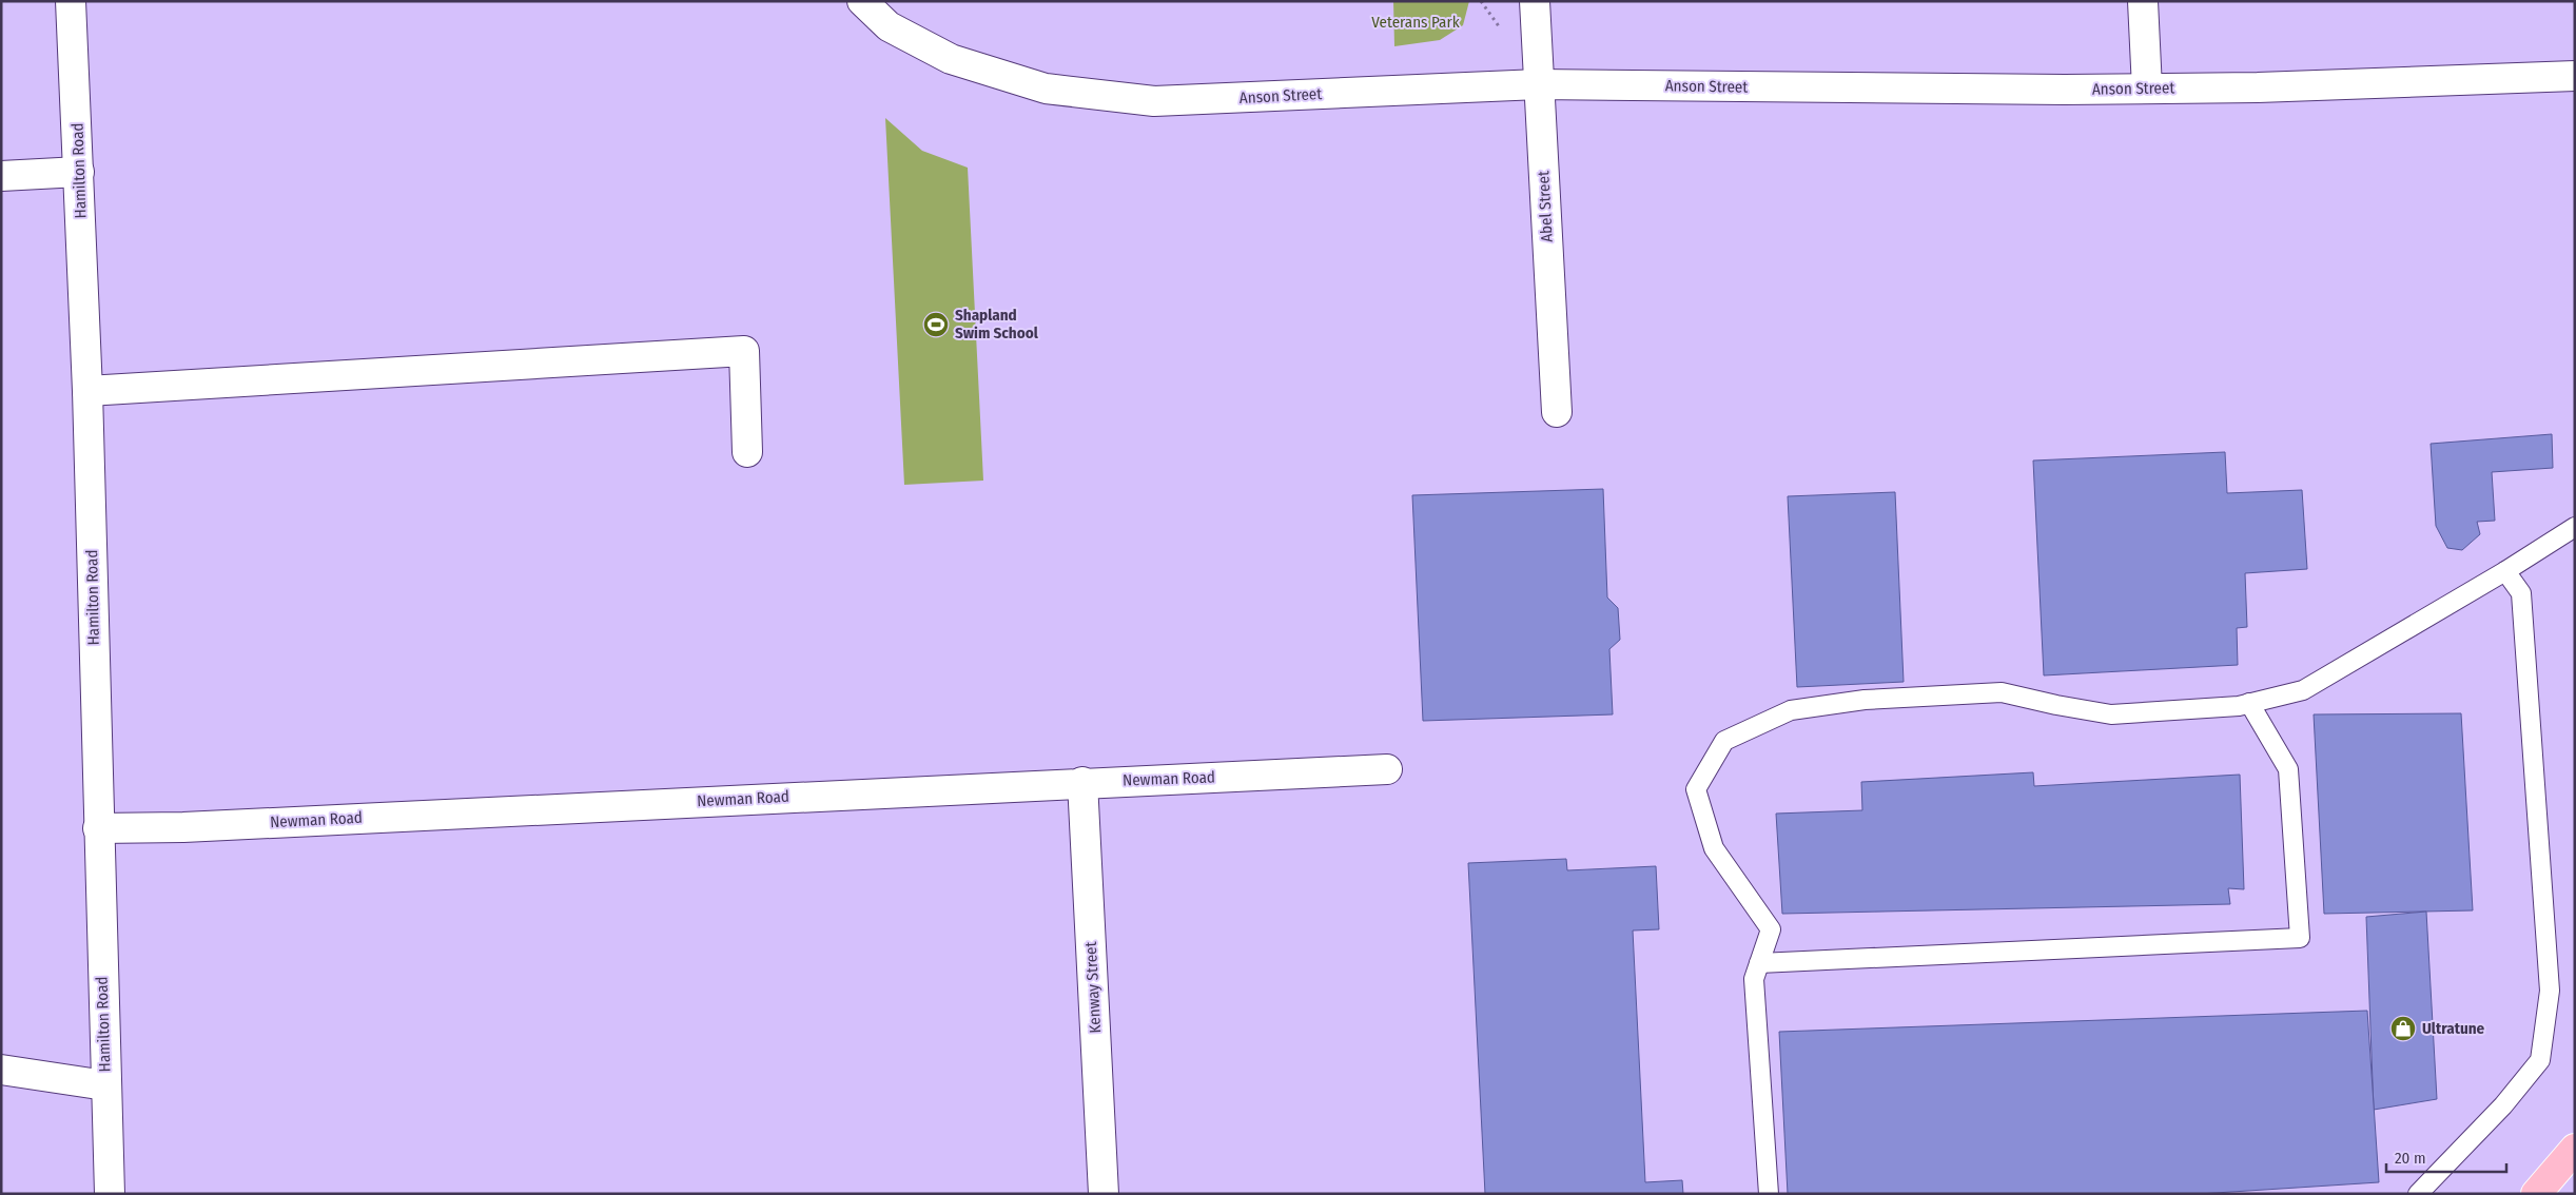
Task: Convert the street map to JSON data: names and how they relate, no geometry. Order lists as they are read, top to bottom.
{
  "streets": {
    "street": [
      "Anson Street",
      "Hamilton Road",
      "Abel Street",
      "Newman Road",
      "Kenway Street"
    ]
  },
  "crossings": [
    ["Anson Street", "Abel Street"],
    ["Hamilton Road", "Newman Road"],
    ["Newman Road", "Kenway Street"]
  ],
  "parks": ["Veterans Park"],
  "places": {
    "sports": ["Shapland Swim School"],
    "shop": ["Ultratune"]
  },
  "scale_bar": "20 m"
}
